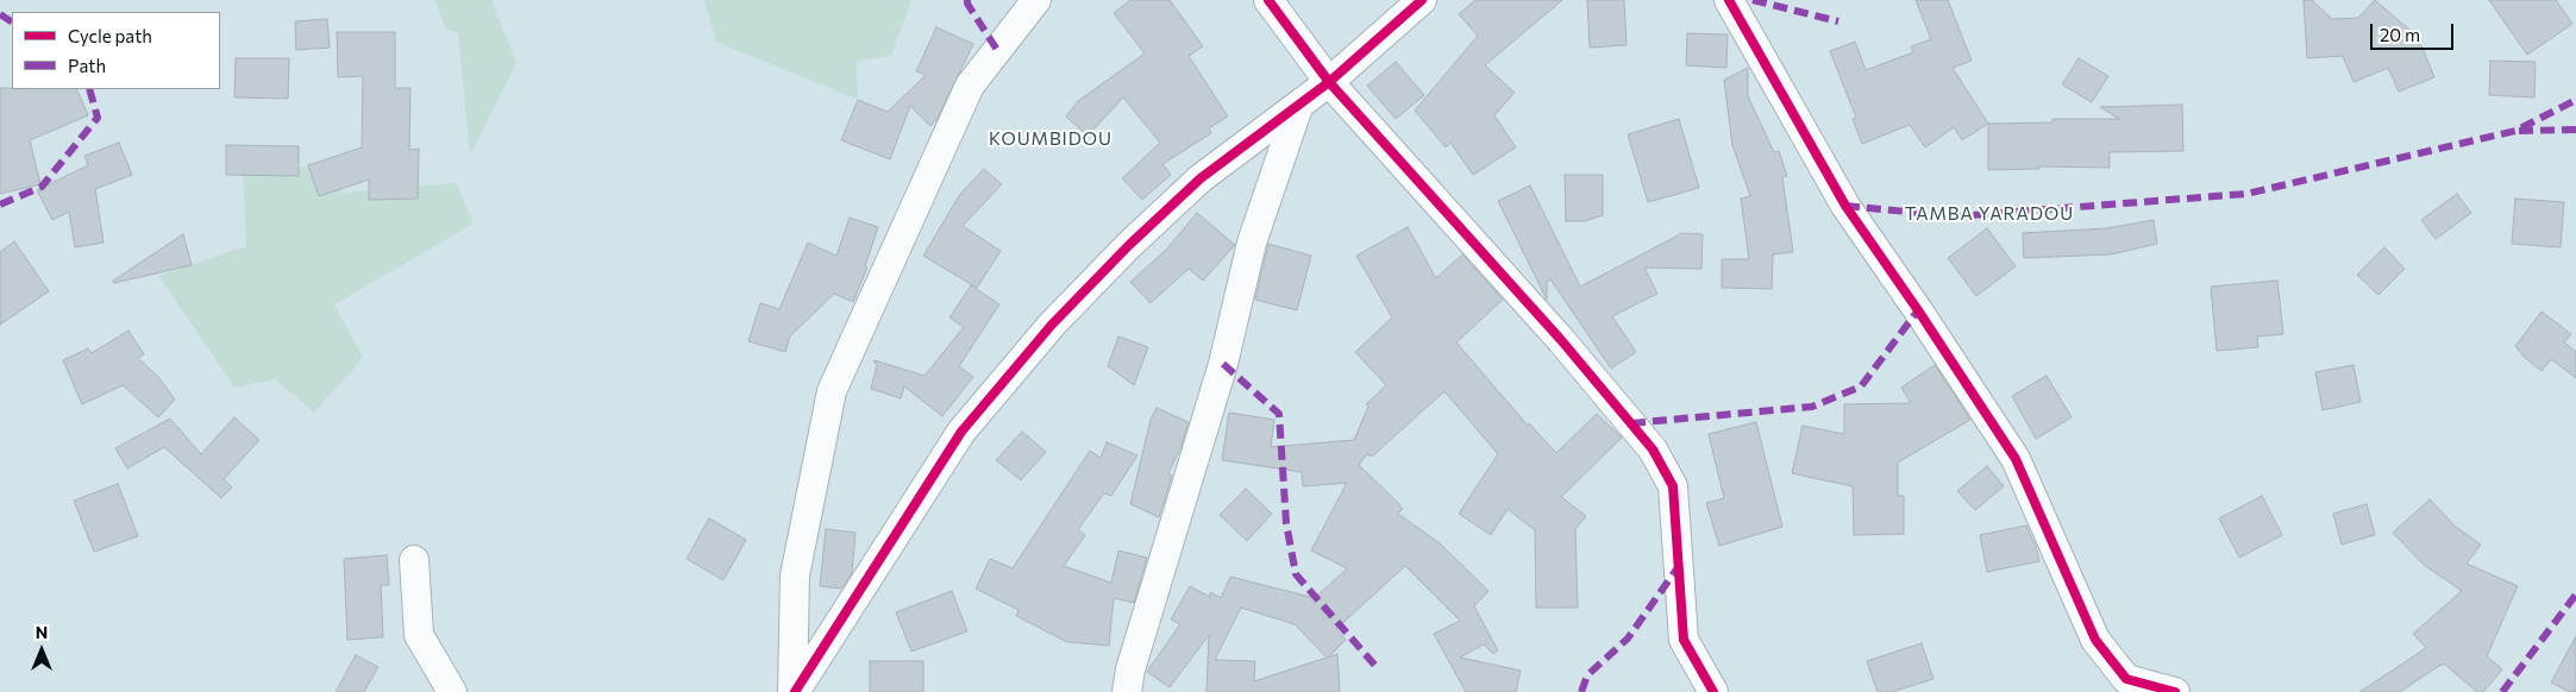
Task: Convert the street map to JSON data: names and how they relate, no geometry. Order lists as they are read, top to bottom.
{
  "districts": ["KOUMBIDOU", "TAMBA YARADOU"],
  "legend": ["Cycle path", "Path"],
  "scale_bar": "20 m",
  "north": "top"
}
